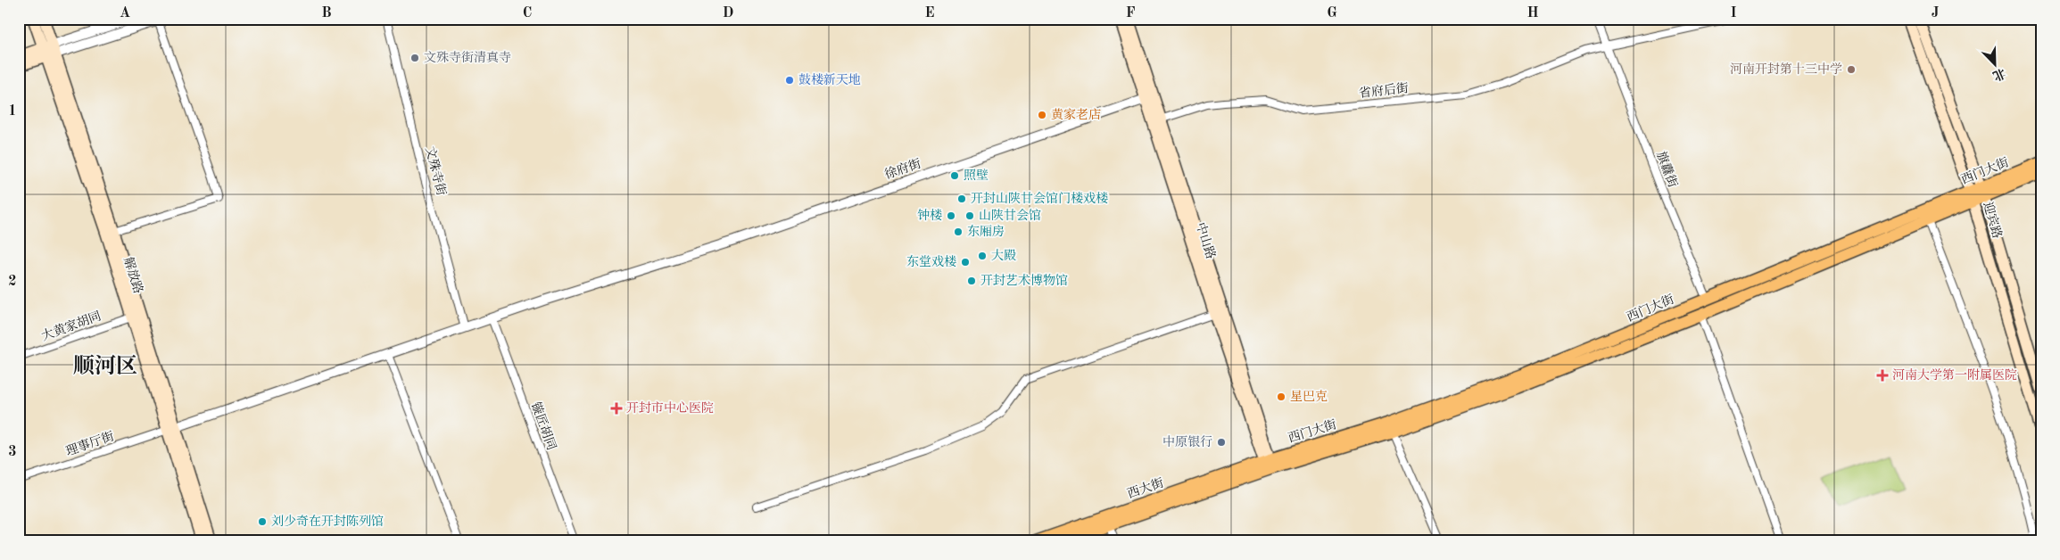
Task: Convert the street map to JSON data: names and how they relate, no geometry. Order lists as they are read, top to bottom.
{
  "streets": {
    "main road": [
      "西门大街",
      "迎宾路",
      "中山路",
      "解放路",
      "西大街"
    ],
    "street": [
      "省府后街",
      "徐府街",
      "旗纛街",
      "文殊寺街",
      "大黄家胡同",
      "镟匠胡同",
      "理事厅街"
    ]
  },
  "crossings": [
    ["省府后街", "旗纛街"],
    ["省府后街", "中山路"],
    ["徐府街", "文殊寺街"],
    ["徐府街", "中山路"],
    ["徐府街", "解放路"],
    ["徐府街", "镟匠胡同"],
    ["徐府街", "理事厅街"],
    ["旗纛街", "西门大街"],
    ["西门大街", "迎宾路"],
    ["西门大街", "中山路"],
    ["西门大街", "西大街"],
    ["中山路", "西大街"],
    ["解放路", "大黄家胡同"],
    ["解放路", "理事厅街"]
  ],
  "districts": ["顺河区"],
  "places": {
    "other": [
      "文殊寺街清真寺",
      "河南开封第十三中学",
      "鼓楼新天地",
      "黄家老店",
      "照壁",
      "开封山陕甘会馆门楼戏楼",
      "钟楼",
      "山陕甘会馆",
      "东厢房",
      "大殿",
      "东堂戏楼",
      "开封艺术博物馆",
      "星巴克",
      "中原银行",
      "刘少奇在开封陈列馆"
    ],
    "health": ["河南大学第一附属医院", "开封市中心医院"]
  },
  "north": "bottom right",
  "grid": {
    "columns": [
      "A",
      "B",
      "C",
      "D",
      "E",
      "F",
      "G",
      "H",
      "I",
      "J"
    ],
    "rows": ["1", "2", "3"]
  }
}
